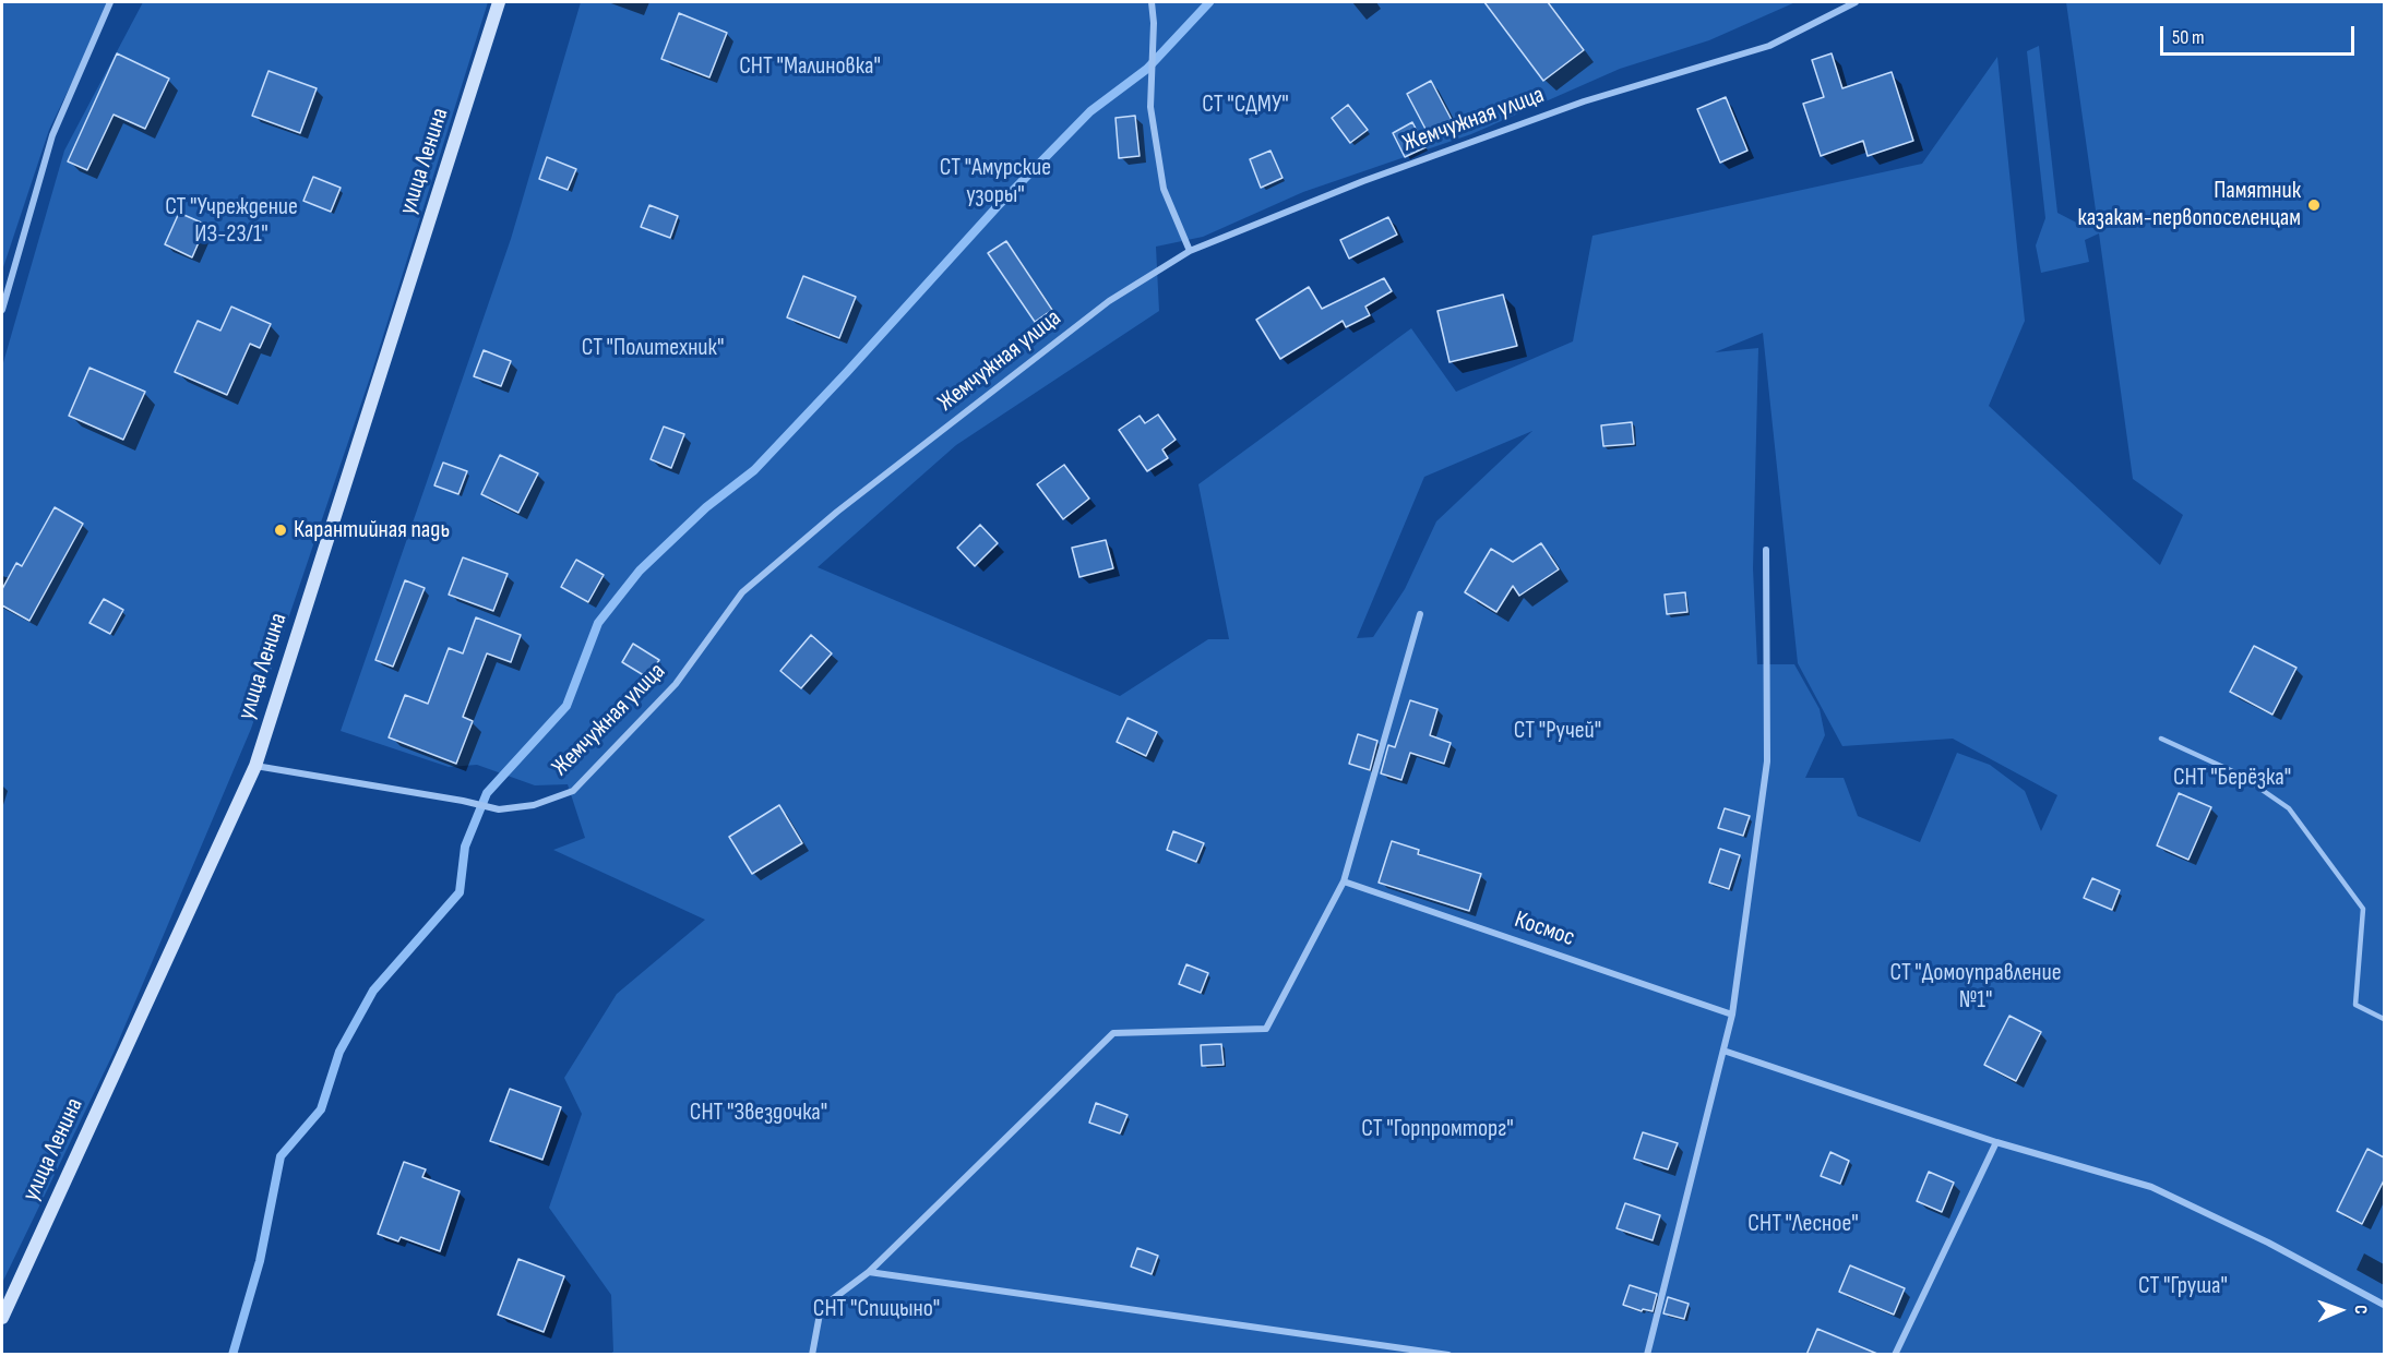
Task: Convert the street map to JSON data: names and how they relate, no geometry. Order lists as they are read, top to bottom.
{
  "streets": {
    "street": ["Жемчужная улица", "улица Ленина", "Космос"]
  },
  "crossings": [
    ["Жемчужная улица", "улица Ленина"]
  ],
  "parks": [
    "СНТ \"Малиновка\"",
    "СТ \"СДМУ\"",
    "СТ \"Амурские узоры\"",
    "СТ \"Учреждение ИЗ-23/1\"",
    "СТ \"Политехник\"",
    "СТ \"Ручей\"",
    "СНТ \"Берёзка\"",
    "СТ \"Домоуправление №1\"",
    "СНТ \"Звездочка\"",
    "СТ \"Горпромторг\"",
    "СНТ \"Лесное\"",
    "СТ \"Груша\"",
    "СНТ \"Спицыно\""
  ],
  "places": ["Памятник казакам-первопоселенцам", "Карантийная падь"],
  "scale_bar": "50 m",
  "north": "right"
}
